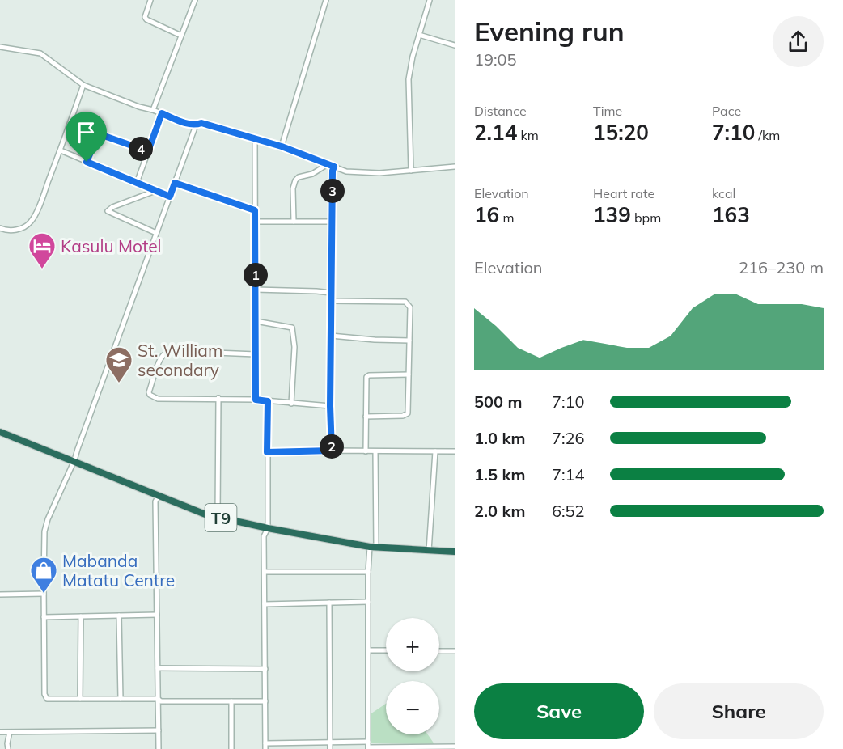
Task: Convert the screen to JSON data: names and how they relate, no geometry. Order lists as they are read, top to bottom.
{
  "streets": {
    "highway": ["T9"]
  },
  "places": {
    "hotel": ["Kasulu Motel"],
    "school or university": ["St. William secondary"],
    "shop": ["Mabanda Matatu Centre"]
  },
  "page": {
    "heading": ["Evening run", "19:05"],
    "stats": [
      ["Distance", "2.14 km"],
      ["Time", "15:20"],
      ["Pace", "7:10 /km"],
      ["Elevation", "16 m"],
      ["Heart rate", "139 bpm"],
      ["kcal", "163"]
    ],
    "pins": [
      "4",
      "3",
      "1",
      "2"
    ],
    "chart": ["Elevation", "216–230 m"],
    "list": [
      {
        "name": "500 m",
        "note": "7:10"
      },
      {
        "name": "1.0 km",
        "note": "7:26"
      },
      {
        "name": "1.5 km",
        "note": "7:14"
      },
      {
        "name": "2.0 km",
        "note": "6:52"
      }
    ],
    "map_buttons": ["+", "−"],
    "buttons": ["Save", "Share"]
  }
}
